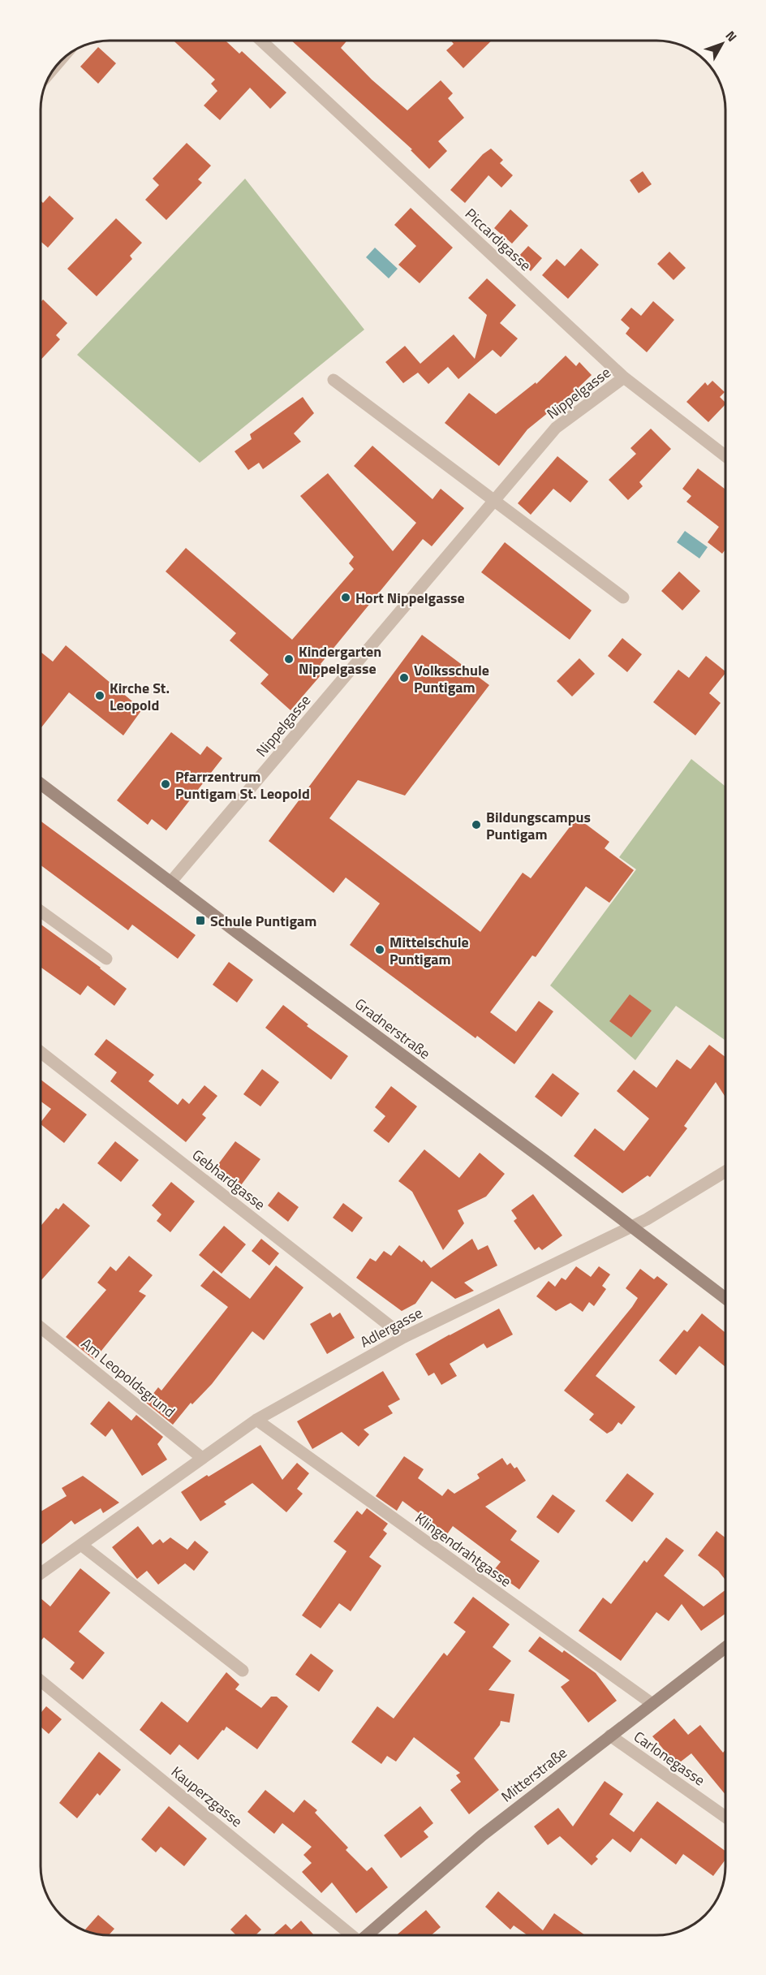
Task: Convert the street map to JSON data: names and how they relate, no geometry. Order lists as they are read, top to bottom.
{
  "streets": {
    "main road": ["Gradnerstraße", "Mitterstraße"],
    "street": [
      "Piccardigasse",
      "Nippelgasse",
      "Gebhardgasse",
      "Adlergasse",
      "Am Leopoldsgrund",
      "Klingendrahtgasse",
      "Carlonegasse",
      "Kauperzgasse"
    ]
  },
  "crossings": [
    ["Piccardigasse", "Nippelgasse"],
    ["Nippelgasse", "Gradnerstraße"],
    ["Gradnerstraße", "Adlergasse"],
    ["Gebhardgasse", "Adlergasse"],
    ["Adlergasse", "Am Leopoldsgrund"],
    ["Adlergasse", "Klingendrahtgasse"],
    ["Klingendrahtgasse", "Mitterstraße"],
    ["Carlonegasse", "Mitterstraße"]
  ],
  "places": {
    "other": [
      "Hort Nippelgasse",
      "Kindergarten Nippelgasse",
      "Volksschule Puntigam",
      "Kirche St. Leopold",
      "Pfarrzentrum Puntigam St. Leopold",
      "Bildungscampus Puntigam",
      "Mittelschule Puntigam"
    ],
    "transit": ["Schule Puntigam"]
  },
  "north": "top right"
}
